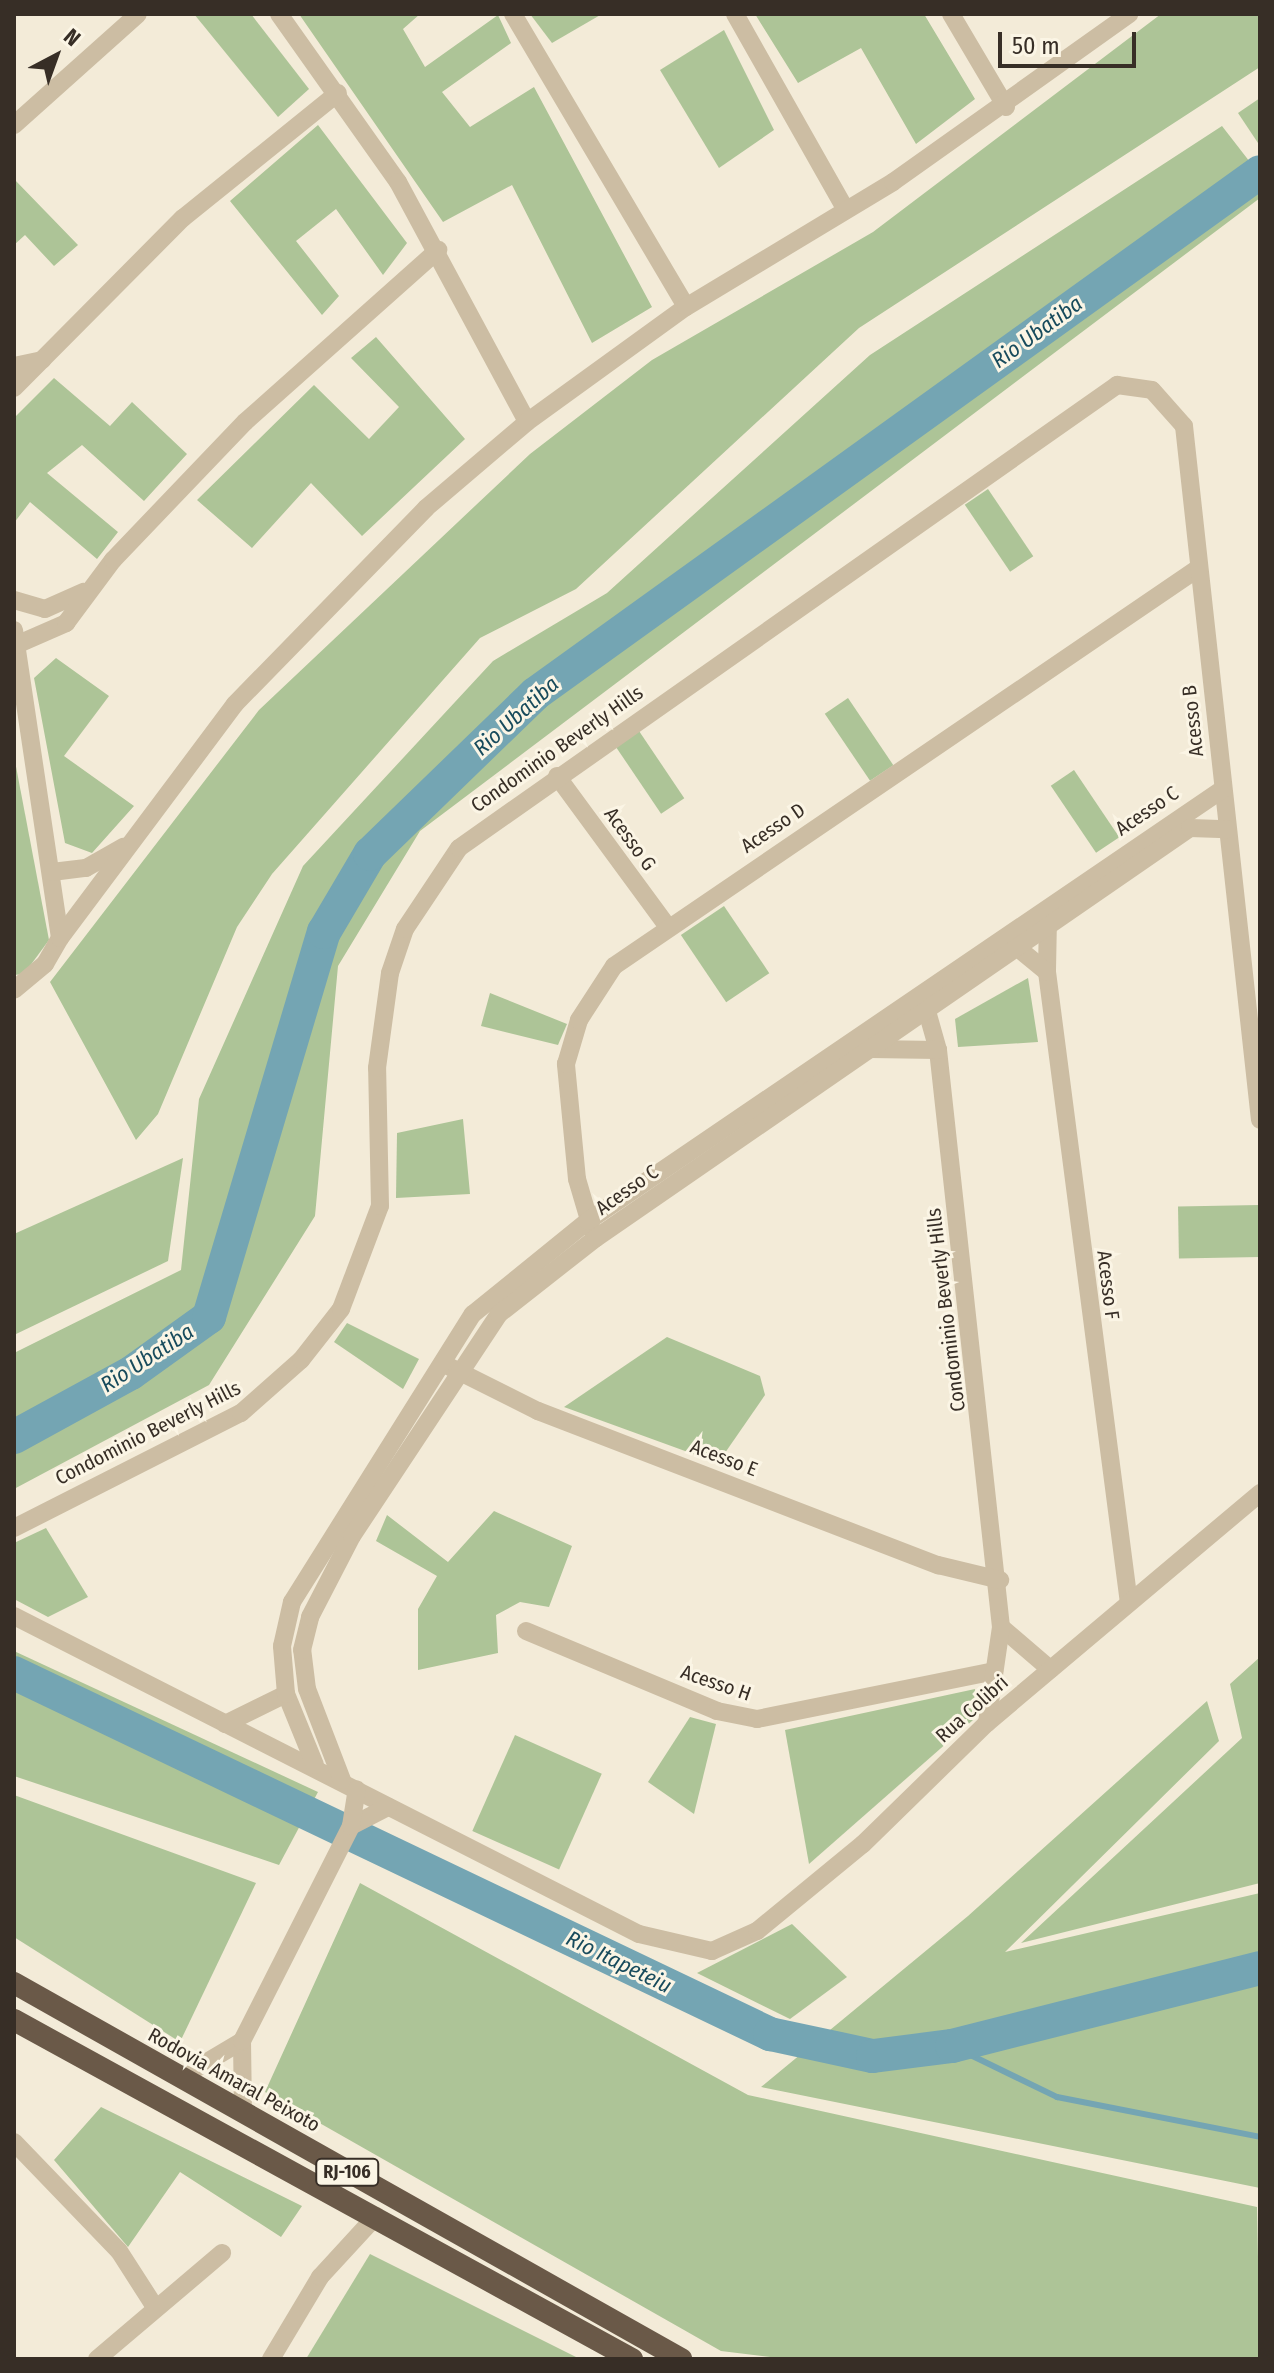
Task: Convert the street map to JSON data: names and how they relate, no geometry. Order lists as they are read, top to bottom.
{
  "streets": {
    "highway": ["Rodovia Amaral Peixoto", "RJ-106"],
    "street": [
      "Acesso B",
      "Condominio Beverly Hills",
      "Acesso C",
      "Acesso D",
      "Acesso G",
      "Acesso F",
      "Acesso E",
      "Acesso H",
      "Rua Colibri"
    ]
  },
  "crossings": [
    ["Acesso B", "Condominio Beverly Hills"],
    ["Acesso B", "Acesso C"],
    ["Acesso B", "Acesso D"],
    ["Condominio Beverly Hills", "Acesso C"],
    ["Condominio Beverly Hills", "Acesso G"],
    ["Condominio Beverly Hills", "Acesso E"],
    ["Condominio Beverly Hills", "Acesso H"],
    ["Condominio Beverly Hills", "Rua Colibri"],
    ["Acesso C", "Acesso D"],
    ["Acesso C", "Acesso F"],
    ["Acesso C", "Acesso E"],
    ["Acesso D", "Acesso G"],
    ["Acesso F", "Rua Colibri"]
  ],
  "water": ["Rio Ubatiba", "Rio Itapeteiu"],
  "scale_bar": "50 m",
  "north": "top right"
}
